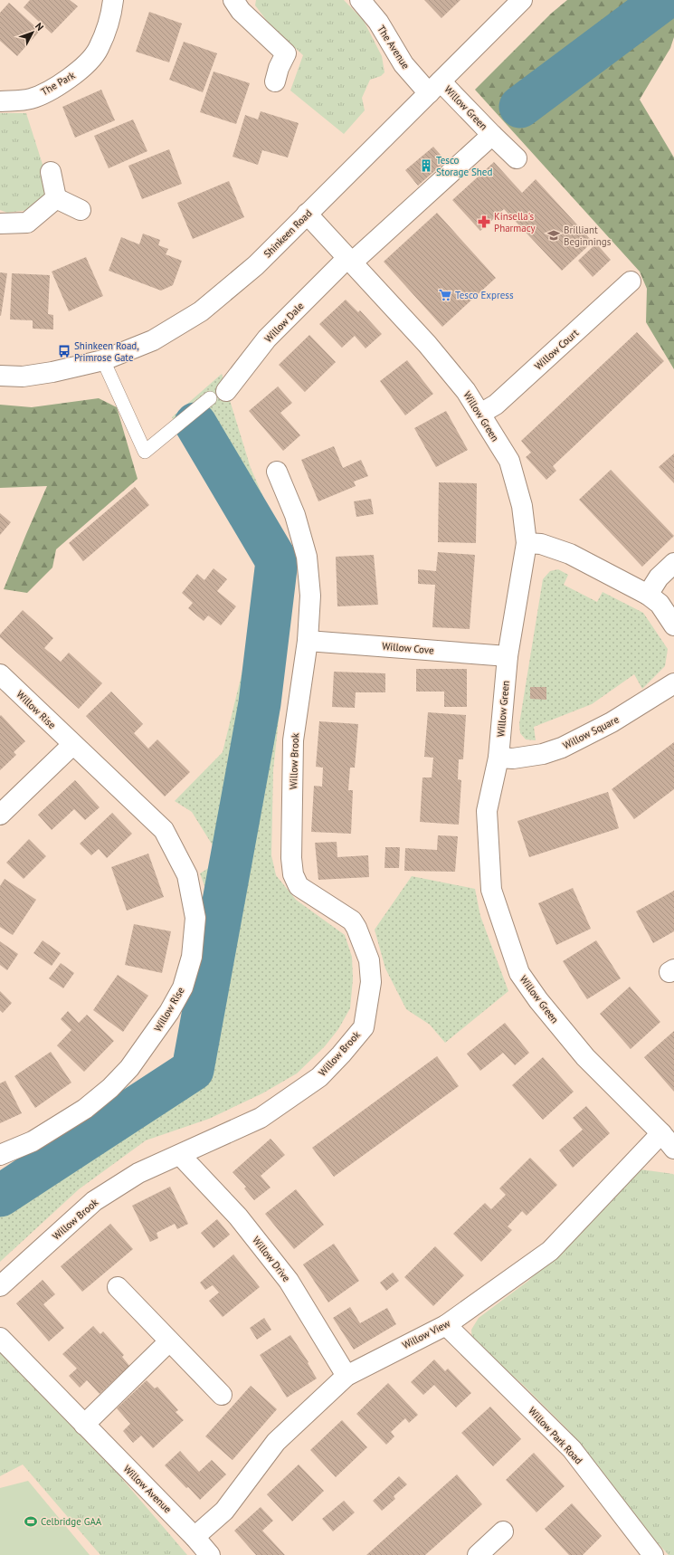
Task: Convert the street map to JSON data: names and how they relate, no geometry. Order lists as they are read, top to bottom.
{
  "streets": {
    "street": [
      "The Avenue",
      "The Park",
      "Willow Green",
      "Shinkeen Road",
      "Willow Dale",
      "Willow Court",
      "Willow Cove",
      "Willow Rise",
      "Willow Square",
      "Willow Brook",
      "Willow Drive",
      "Willow View",
      "Willow Park Road",
      "Willow Avenue"
    ]
  },
  "crossings": [
    ["The Avenue", "Willow Green"],
    ["The Avenue", "Shinkeen Road"],
    ["Willow Green", "Shinkeen Road"],
    ["Willow Green", "Willow Dale"],
    ["Willow Green", "Willow Court"],
    ["Willow Green", "Willow Cove"],
    ["Willow Green", "Willow Square"],
    ["Willow Green", "Willow View"],
    ["Willow Cove", "Willow Brook"],
    ["Willow Brook", "Willow Drive"],
    ["Willow Drive", "Willow View"],
    ["Willow View", "Willow Park Road"],
    ["Willow View", "Willow Avenue"]
  ],
  "places": {
    "building": ["Tesco Storage Shed"],
    "pharmacy": ["Kinsella's Pharmacy"],
    "school or university": ["Brilliant Beginnings"],
    "supermarket": ["Tesco Express"],
    "bus stop": ["Shinkeen Road, Primrose Gate"],
    "sports": ["Celbridge GAA"]
  },
  "north": "top right"
}
